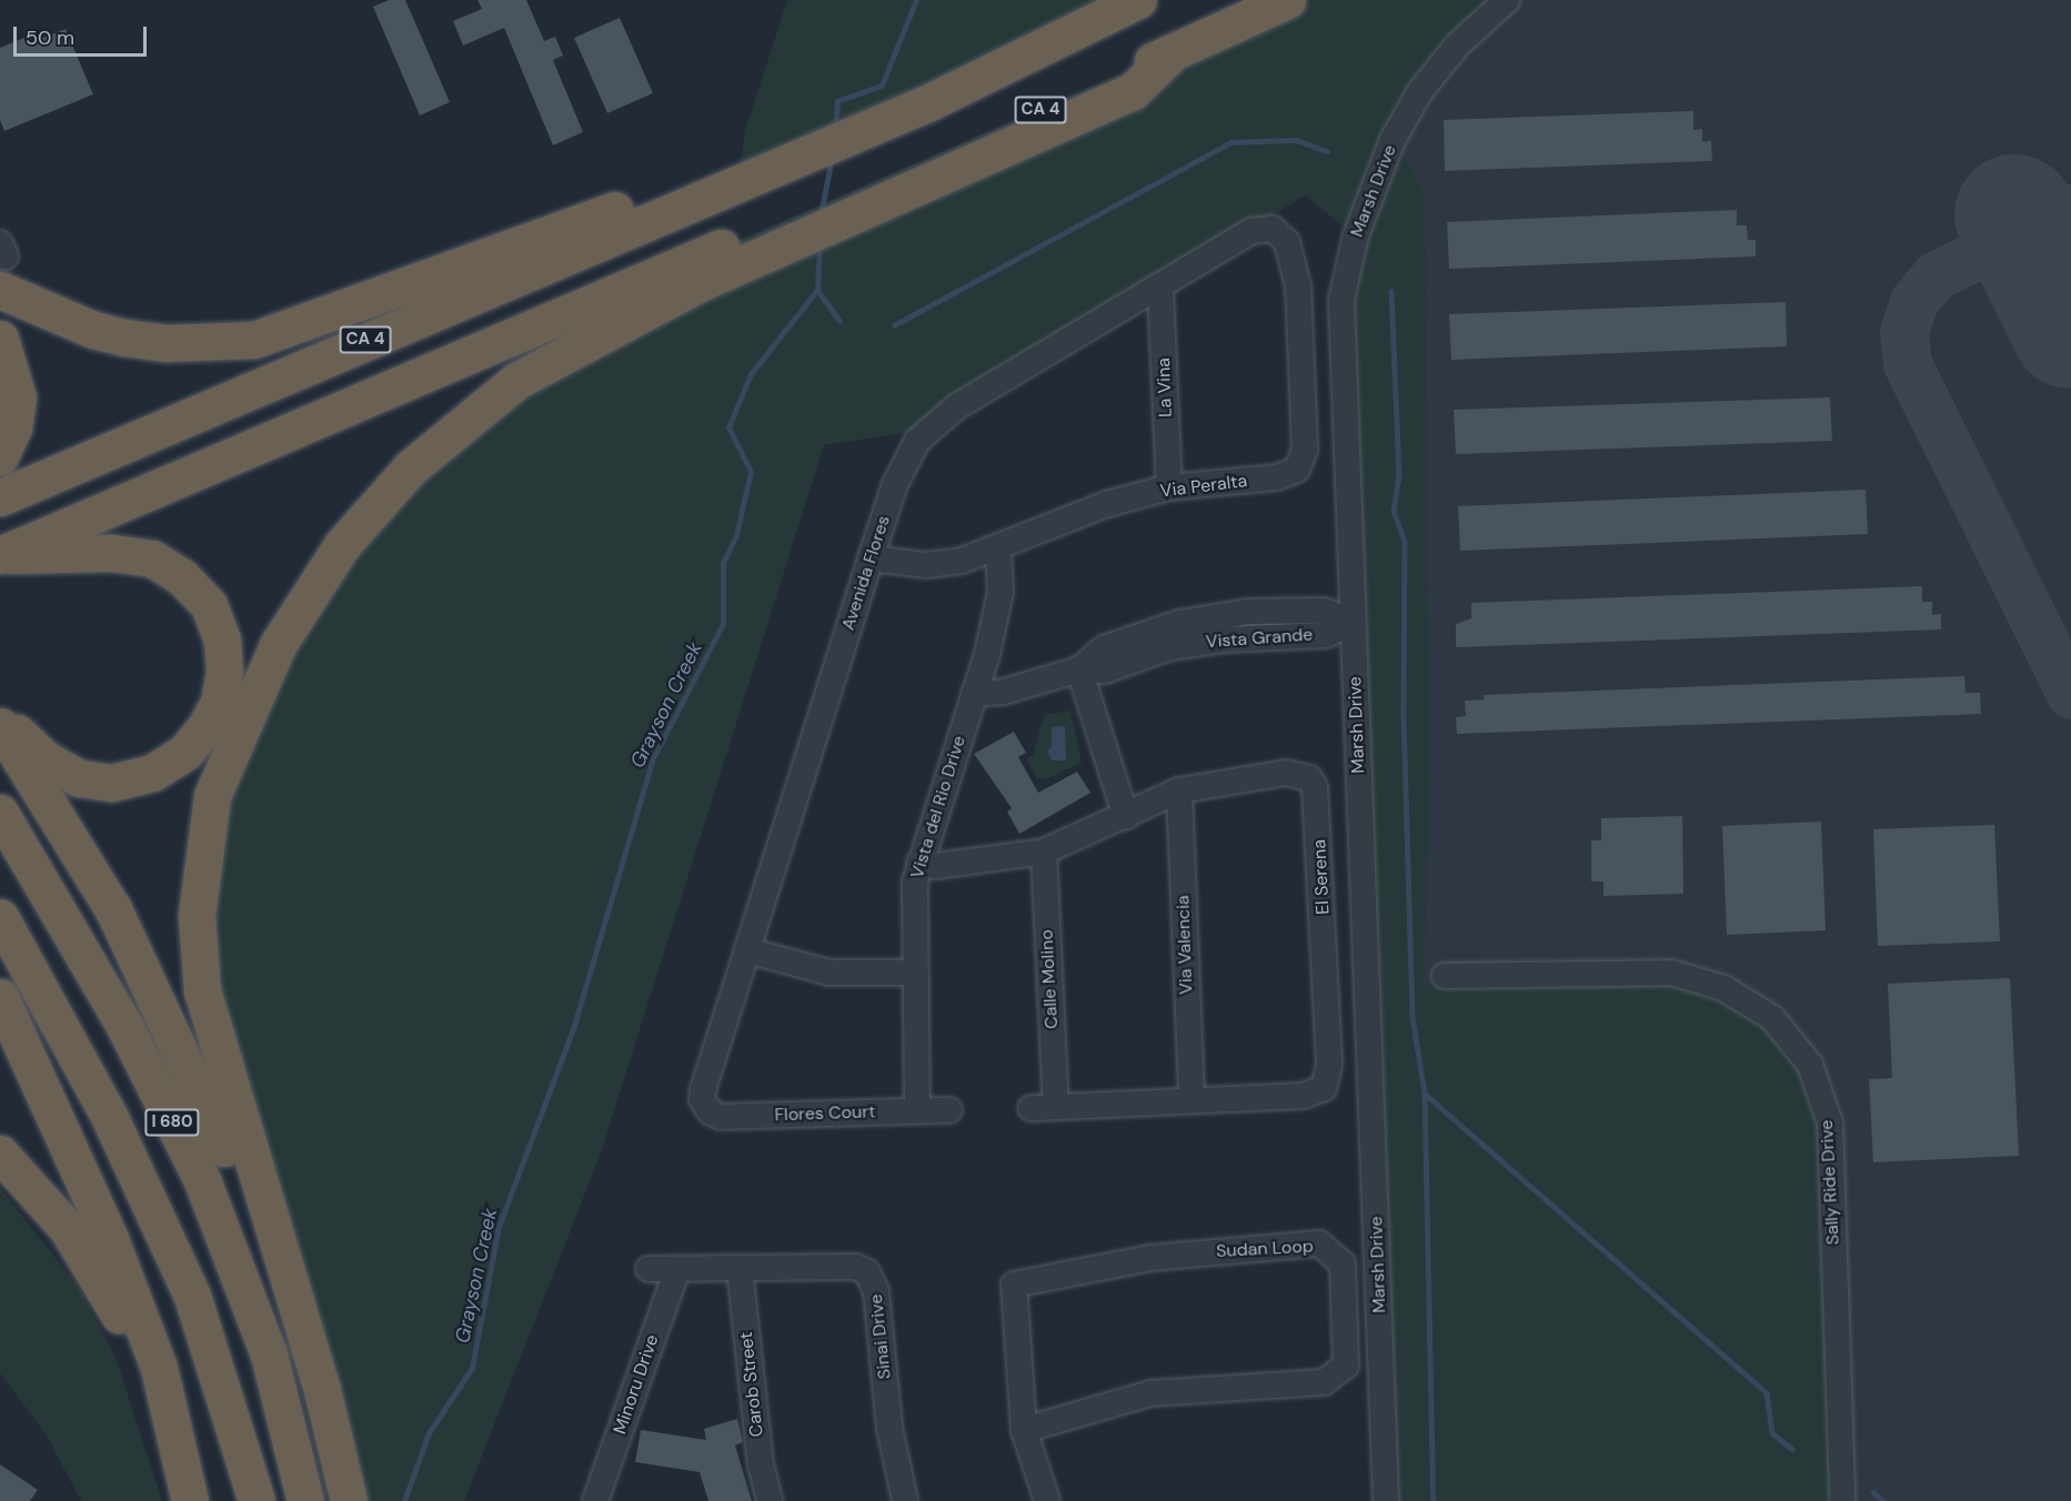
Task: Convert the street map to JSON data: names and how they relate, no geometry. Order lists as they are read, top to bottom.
{
  "streets": {
    "highway": ["CA 4", "I 680"],
    "street": [
      "Marsh Drive",
      "La Vina",
      "Via Peralta",
      "Avenida Flores",
      "Vista Grande",
      "Vista del Rio Drive",
      "El Serena",
      "Via Valencia",
      "Calle Molino",
      "Flores Court",
      "Sally Ride Drive",
      "Sudan Loop",
      "Sinai Drive",
      "Minoru Drive",
      "Carob Street"
    ]
  },
  "crossings": [
    ["Marsh Drive", "Vista Grande"],
    ["La Vina", "Via Peralta"],
    ["La Vina", "Avenida Flores"],
    ["Via Peralta", "Avenida Flores"],
    ["Via Peralta", "Vista del Rio Drive"],
    ["Avenida Flores", "Flores Court"],
    ["Vista Grande", "Vista del Rio Drive"],
    ["Vista del Rio Drive", "El Serena"],
    ["Vista del Rio Drive", "Flores Court"],
    ["El Serena", "Via Valencia"],
    ["El Serena", "Calle Molino"],
    ["Sinai Drive", "Minoru Drive"],
    ["Sinai Drive", "Carob Street"]
  ],
  "water": ["Grayson Creek"],
  "scale_bar": "50 m"
}
